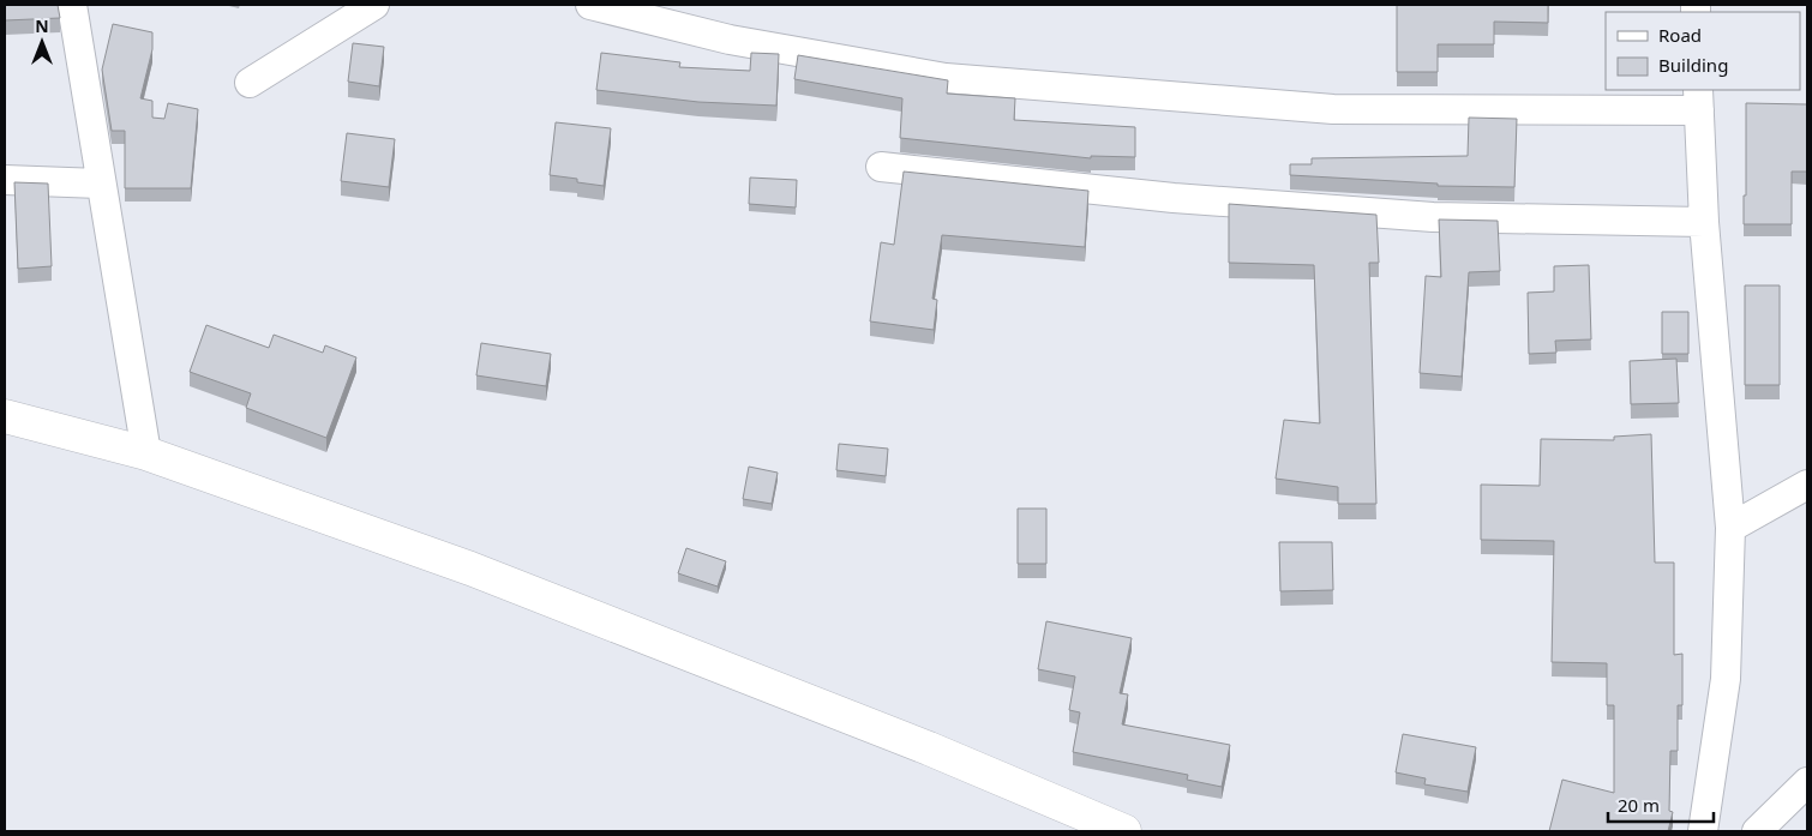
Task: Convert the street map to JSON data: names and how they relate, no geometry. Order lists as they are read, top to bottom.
{
  "legend": ["Road", "Building"],
  "scale_bar": "20 m",
  "north": "top"
}
